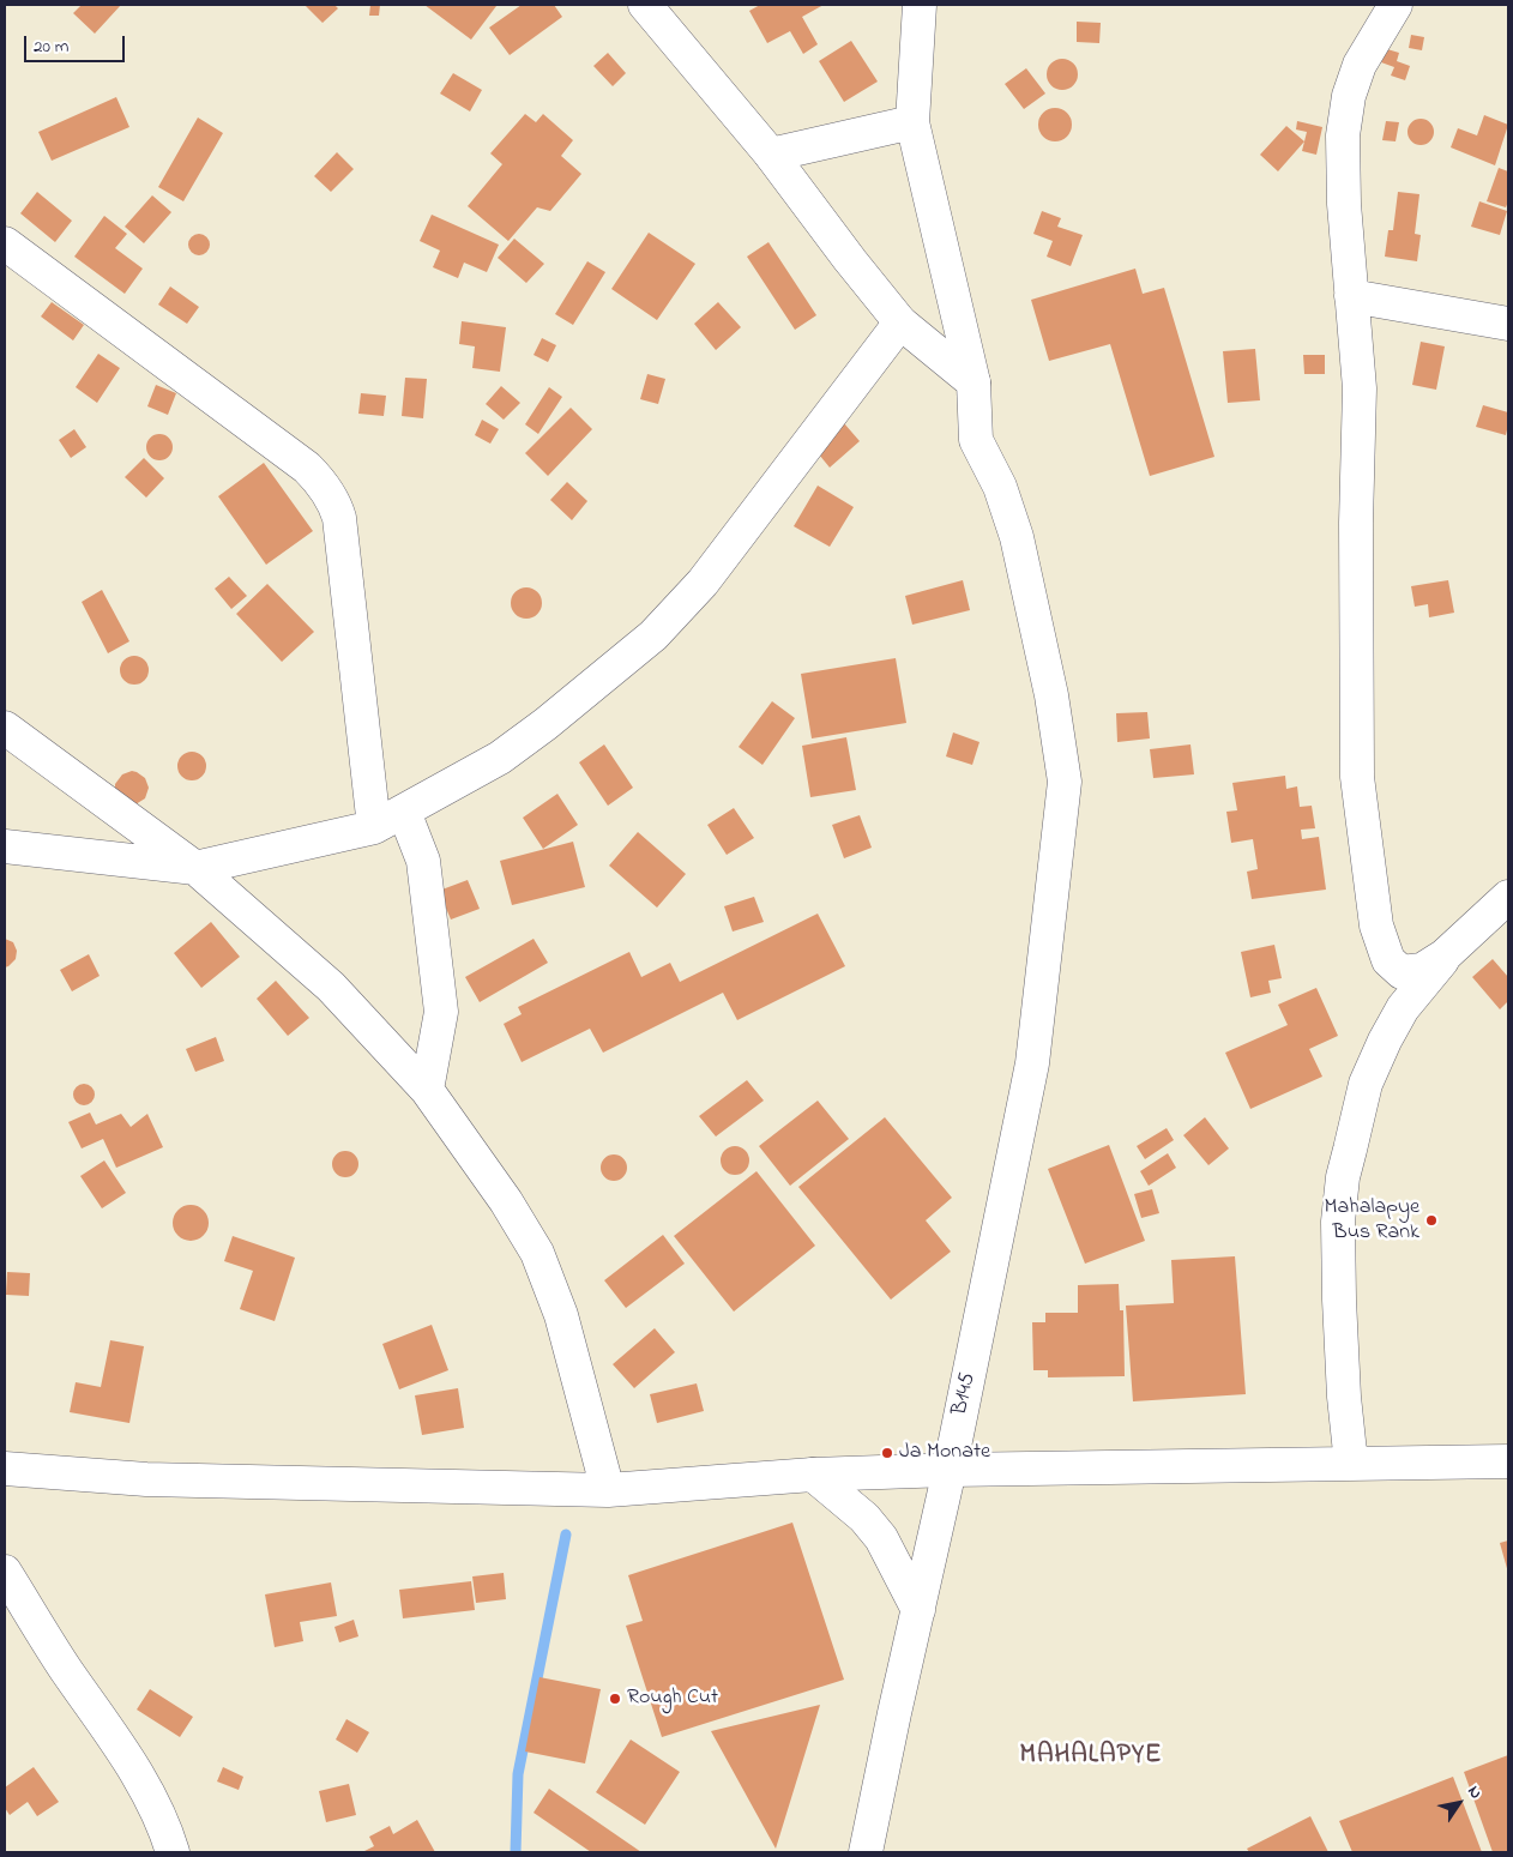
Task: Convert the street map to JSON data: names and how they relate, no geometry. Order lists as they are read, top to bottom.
{
  "streets": {
    "street": ["B145"]
  },
  "districts": ["MAHALAPYE"],
  "places": ["Mahalapye Bus Rank", "Ja Monate", "Rough Cut"],
  "scale_bar": "20 m",
  "north": "top right"
}
